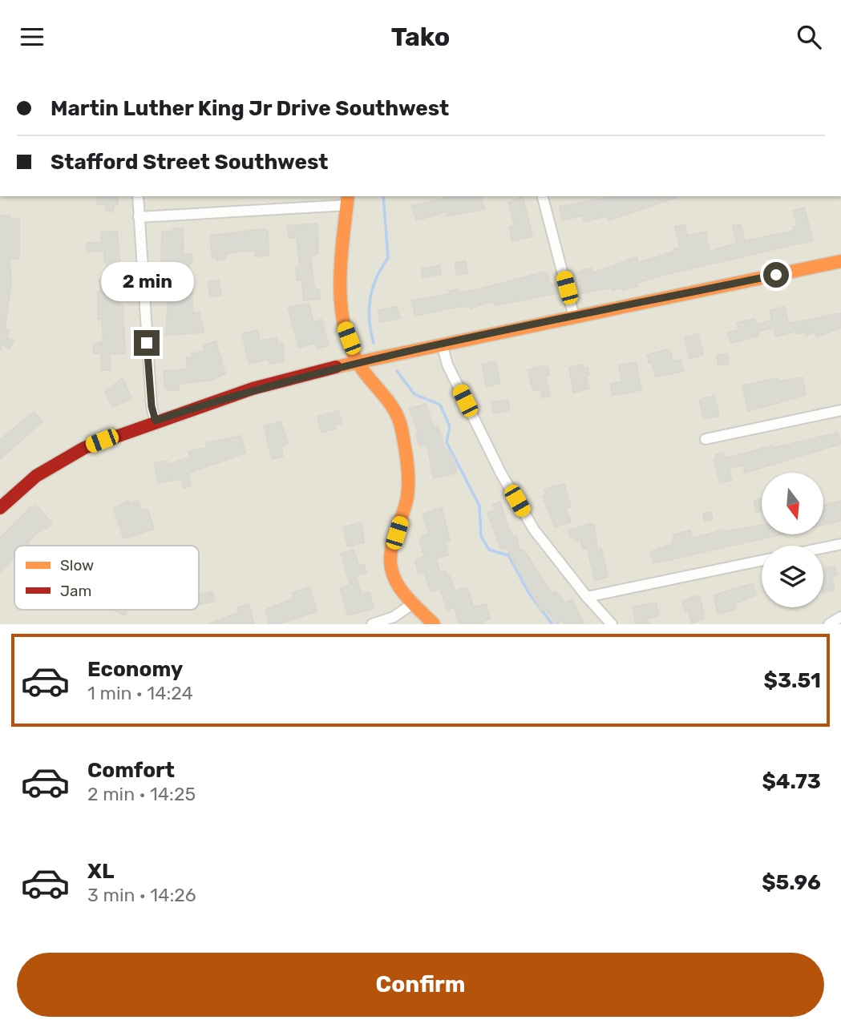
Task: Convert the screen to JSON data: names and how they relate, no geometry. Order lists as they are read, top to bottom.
{
  "legend": ["Slow", "Jam"],
  "north": "bottom",
  "page": {
    "header": "Tako",
    "banner": ["Martin Luther King Jr Drive Southwest", "Stafford Street Southwest"],
    "bubble": "2 min",
    "list": [
      {
        "name": "Economy",
        "note": "1 min · 14:24",
        "value": "$3.51"
      },
      {
        "name": "Comfort",
        "note": "2 min · 14:25",
        "value": "$4.73"
      },
      {
        "name": "XL",
        "note": "3 min · 14:26",
        "value": "$5.96"
      }
    ],
    "buttons": "Confirm"
  }
}
